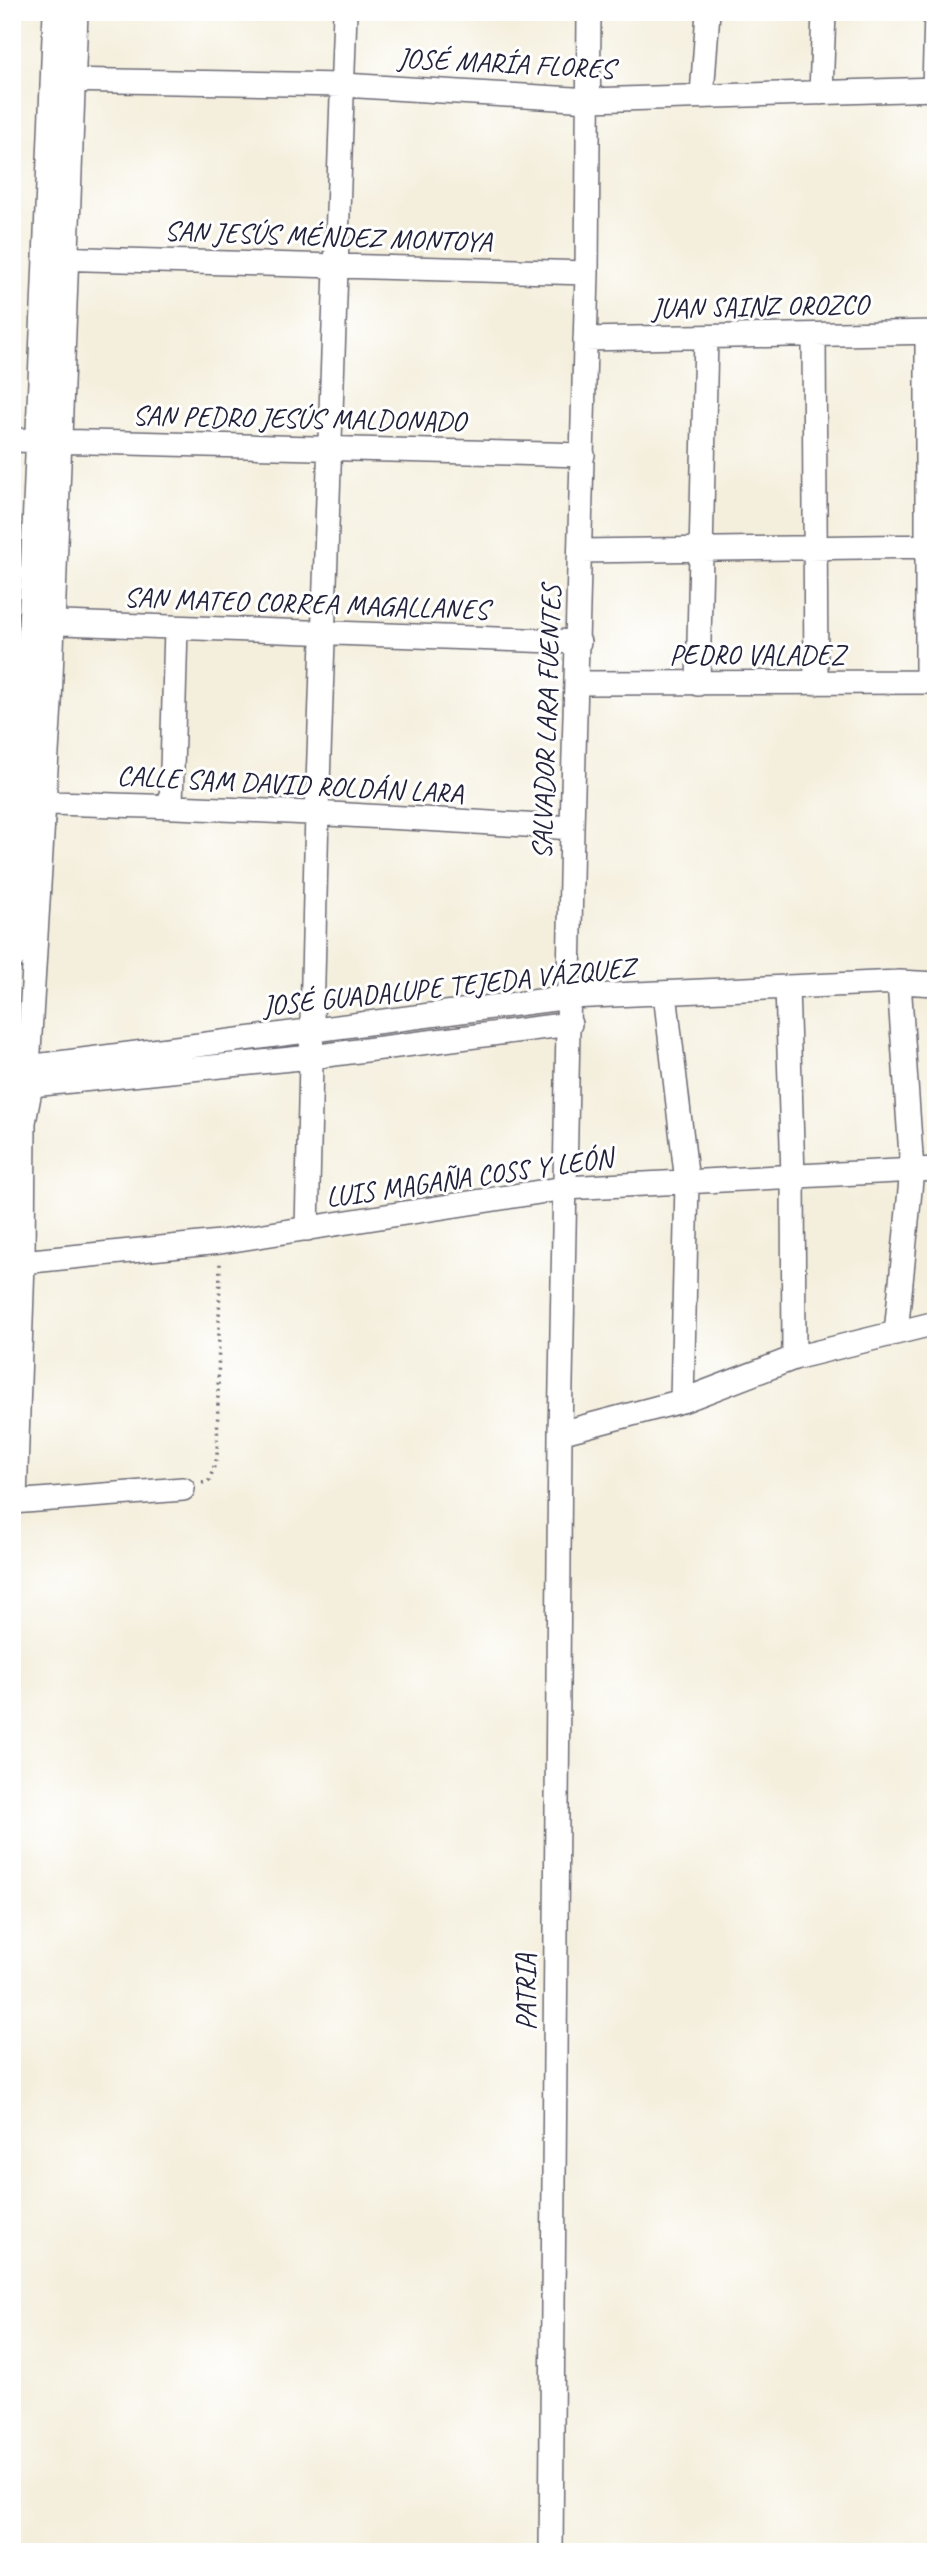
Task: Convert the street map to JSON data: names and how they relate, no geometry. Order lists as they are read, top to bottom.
{
  "streets": {
    "street": [
      "JOSÉ MARÍA FLORES",
      "SAN JESÚS MÉNDEZ MONTOYA",
      "JUAN SAINZ OROZCO",
      "SAN PEDRO JESÚS MALDONADO",
      "SAN MATEO CORREA MAGALLANES",
      "PEDRO VALADEZ",
      "SALVADOR LARA FUENTES",
      "CALLE SAM DAVID ROLDÁN LARA",
      "JOSÉ GUADALUPE TEJEDA VÁZQUEZ",
      "LUIS MAGAÑA COSS Y LEÓN",
      "PATRIA"
    ]
  },
  "crossings": [
    ["JOSÉ MARÍA FLORES", "SALVADOR LARA FUENTES"],
    ["SAN JESÚS MÉNDEZ MONTOYA", "SALVADOR LARA FUENTES"],
    ["JUAN SAINZ OROZCO", "SALVADOR LARA FUENTES"],
    ["SAN PEDRO JESÚS MALDONADO", "SALVADOR LARA FUENTES"],
    ["SAN MATEO CORREA MAGALLANES", "SALVADOR LARA FUENTES"],
    ["PEDRO VALADEZ", "SALVADOR LARA FUENTES"],
    ["SALVADOR LARA FUENTES", "CALLE SAM DAVID ROLDÁN LARA"],
    ["SALVADOR LARA FUENTES", "JOSÉ GUADALUPE TEJEDA VÁZQUEZ"],
    ["SALVADOR LARA FUENTES", "LUIS MAGAÑA COSS Y LEÓN"],
    ["SALVADOR LARA FUENTES", "PATRIA"]
  ]
}
